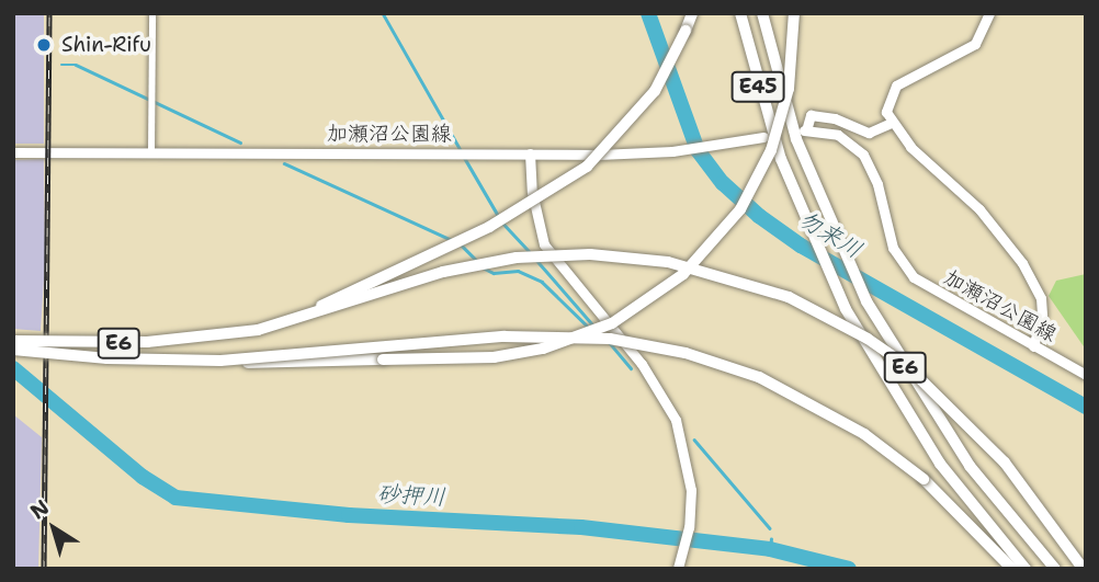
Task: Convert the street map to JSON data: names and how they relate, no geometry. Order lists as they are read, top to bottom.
{
  "streets": {
    "highway": ["E45", "E6"],
    "main road": ["加瀬沼公園線"]
  },
  "crossings": [
    ["E45", "加瀬沼公園線"],
    ["E45", "E6"],
    ["加瀬沼公園線", "E6"]
  ],
  "water": ["勿来川", "砂押川"],
  "places": ["Shin-Rifu"],
  "north": "top left"
}
